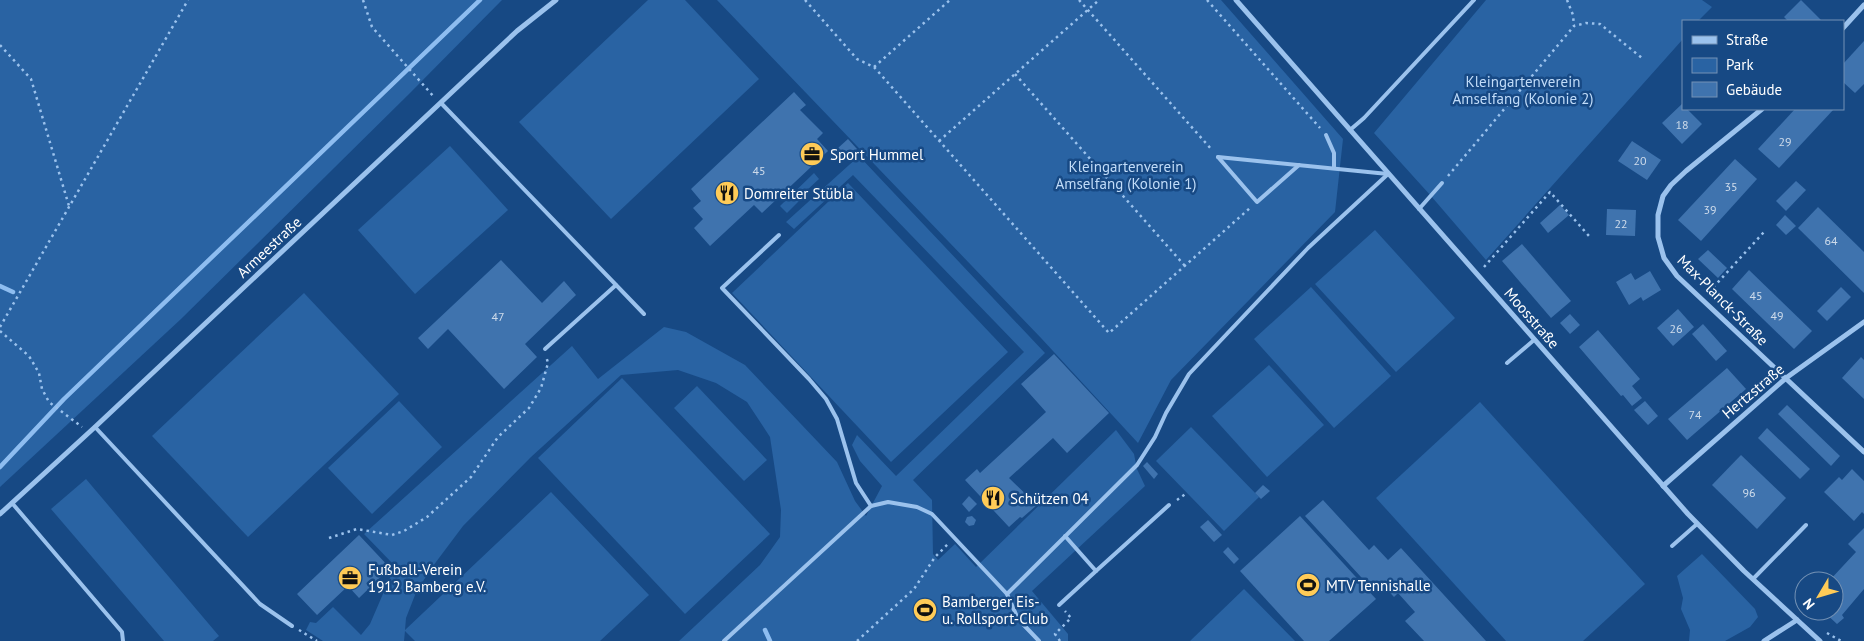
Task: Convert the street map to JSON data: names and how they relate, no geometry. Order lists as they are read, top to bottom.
{
  "streets": {
    "street": [
      "Armeestraße",
      "Max-Planck-Straße",
      "Moosstraße",
      "Hertzstraße"
    ]
  },
  "crossings": [
    ["Max-Planck-Straße", "Hertzstraße"],
    ["Moosstraße", "Hertzstraße"]
  ],
  "parks": ["Kleingartenverein Amselfang (Kolonie 2)", "Kleingartenverein Amselfang (Kolonie 1)"],
  "places": {
    "office": ["Sport Hummel", "Fußball-Verein 1912 Bamberg e.V."],
    "restaurant": ["Domreiter Stübla", "Schützen 04"],
    "sports": ["MTV Tennishalle", "Bamberger Eis- u. Rollsport-Club"]
  },
  "house_numbers": [
    "18",
    "29",
    "20",
    "45",
    "35",
    "39",
    "22",
    "64",
    "45",
    "49",
    "47",
    "26",
    "74",
    "96"
  ],
  "legend": ["Straße", "Park", "Gebäude"],
  "north": "bottom left"
}
